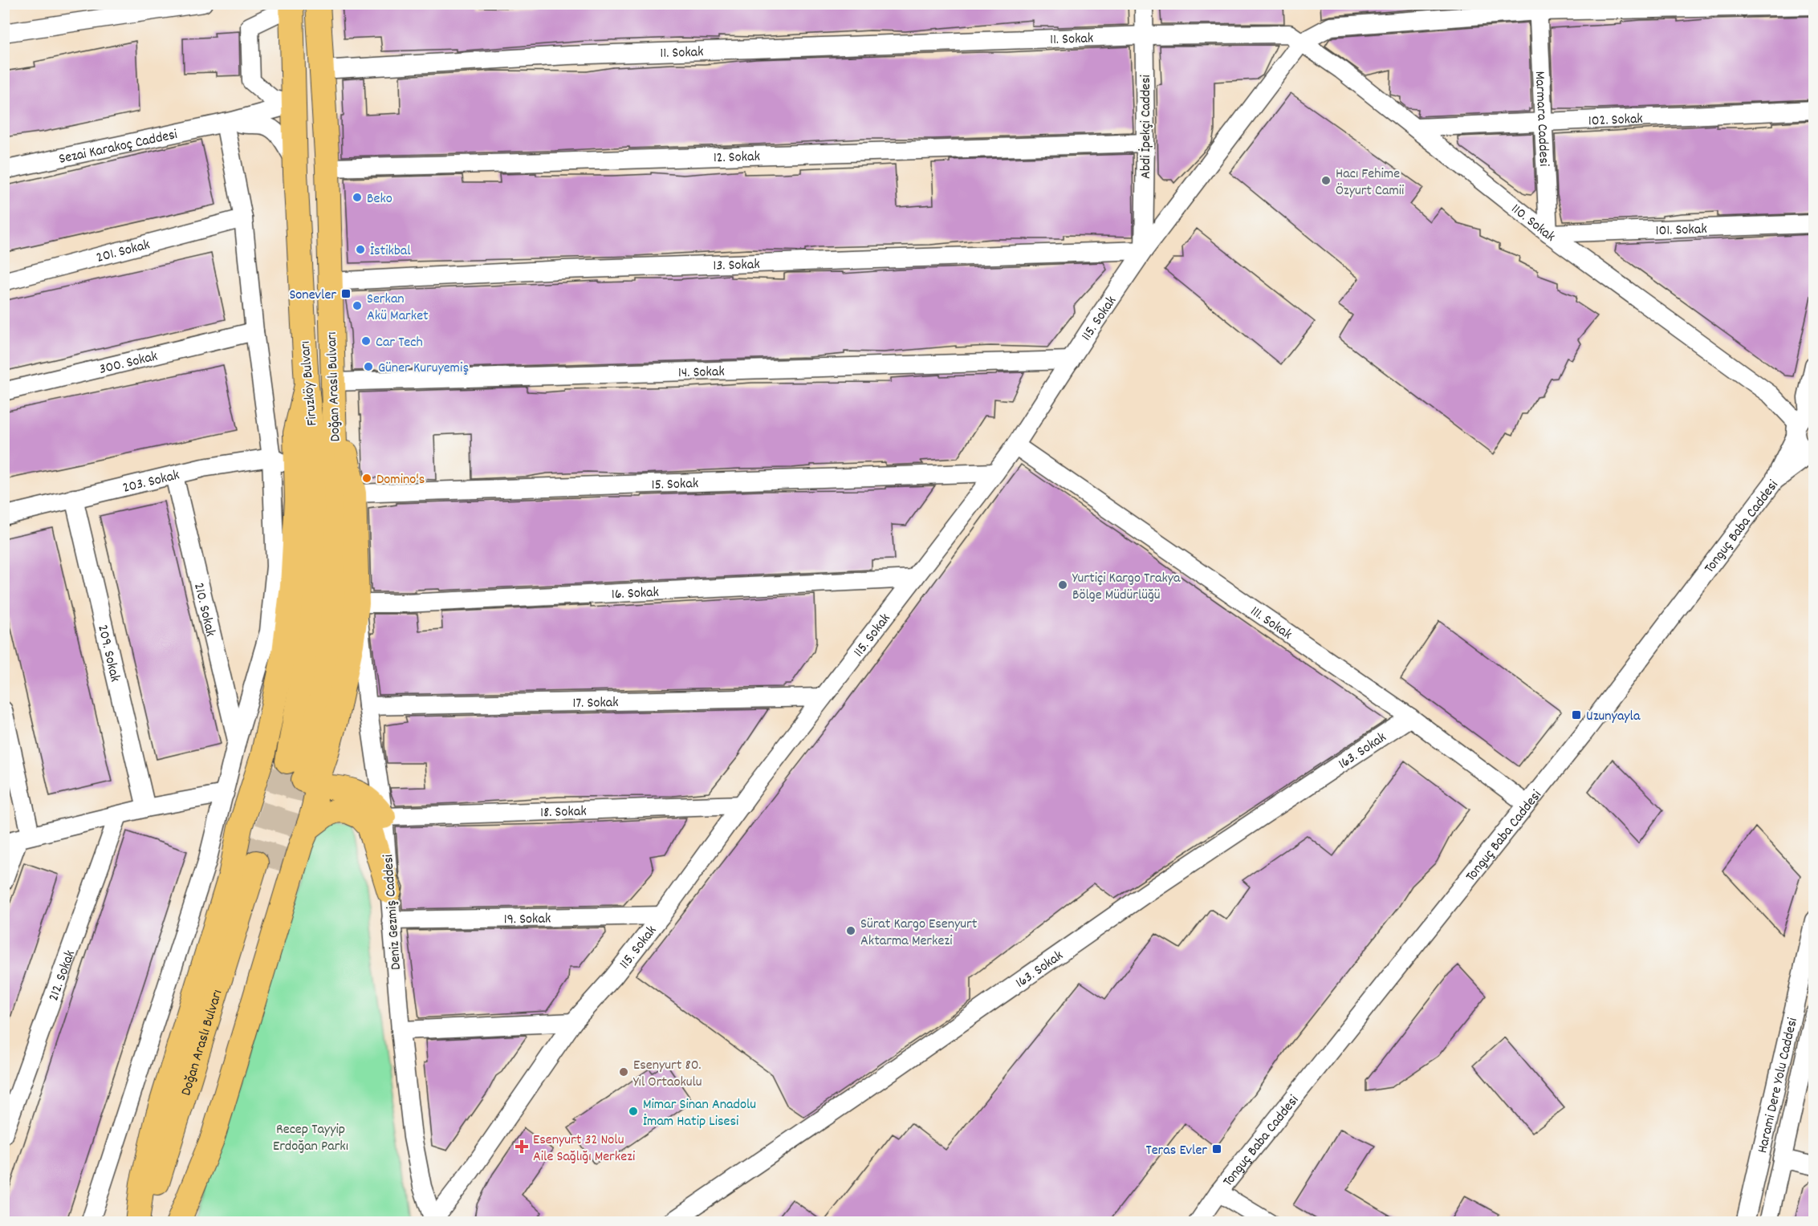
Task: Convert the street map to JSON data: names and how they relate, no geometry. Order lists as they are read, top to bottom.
{
  "streets": {
    "main road": ["Firuzköy Bulvarı", "Doğan Araslı Bulvarı"],
    "street": [
      "11. Sokak",
      "Marmara Caddesi",
      "102. Sokak",
      "Abdi İpekçi Caddesi",
      "Sezai Karakoç Caddesi",
      "12. Sokak",
      "110. Sokak",
      "101. Sokak",
      "201. Sokak",
      "13. Sokak",
      "115. Sokak",
      "300. Sokak",
      "14. Sokak",
      "203. Sokak",
      "15. Sokak",
      "Tonguç Baba Caddesi",
      "16. Sokak",
      "210. Sokak",
      "111. Sokak",
      "209. Sokak",
      "17. Sokak",
      "163. Sokak",
      "18. Sokak",
      "Deniz Gezmiş Caddesi",
      "19. Sokak",
      "212. Sokak",
      "Harami Dere Yolu Caddesi"
    ]
  },
  "crossings": [
    ["11. Sokak", "Abdi İpekçi Caddesi"],
    ["11. Sokak", "110. Sokak"],
    ["11. Sokak", "115. Sokak"],
    ["11. Sokak", "Doğan Araslı Bulvarı"],
    ["Marmara Caddesi", "102. Sokak"],
    ["Marmara Caddesi", "110. Sokak"],
    ["Marmara Caddesi", "101. Sokak"],
    ["102. Sokak", "110. Sokak"],
    ["Abdi İpekçi Caddesi", "12. Sokak"],
    ["Abdi İpekçi Caddesi", "13. Sokak"],
    ["Abdi İpekçi Caddesi", "115. Sokak"],
    ["Sezai Karakoç Caddesi", "Firuzköy Bulvarı"],
    ["12. Sokak", "Doğan Araslı Bulvarı"],
    ["110. Sokak", "101. Sokak"],
    ["110. Sokak", "115. Sokak"],
    ["110. Sokak", "Tonguç Baba Caddesi"],
    ["13. Sokak", "115. Sokak"],
    ["13. Sokak", "Doğan Araslı Bulvarı"],
    ["115. Sokak", "14. Sokak"],
    ["115. Sokak", "15. Sokak"],
    ["115. Sokak", "16. Sokak"],
    ["115. Sokak", "111. Sokak"],
    ["115. Sokak", "17. Sokak"],
    ["115. Sokak", "18. Sokak"],
    ["115. Sokak", "Deniz Gezmiş Caddesi"],
    ["115. Sokak", "19. Sokak"],
    ["14. Sokak", "Doğan Araslı Bulvarı"],
    ["Firuzköy Bulvarı", "Doğan Araslı Bulvarı"],
    ["203. Sokak", "210. Sokak"],
    ["203. Sokak", "209. Sokak"],
    ["Tonguç Baba Caddesi", "111. Sokak"],
    ["16. Sokak", "Deniz Gezmiş Caddesi"],
    ["111. Sokak", "163. Sokak"],
    ["17. Sokak", "Deniz Gezmiş Caddesi"],
    ["18. Sokak", "Deniz Gezmiş Caddesi"],
    ["Deniz Gezmiş Caddesi", "19. Sokak"]
  ],
  "parks": ["Recep Tayyip Erdoğan Parkı"],
  "places": {
    "other": [
      "Hacı Fehime Özyurt Camii",
      "Beko",
      "İstikbal",
      "Serkan Akü Market",
      "Car Tech",
      "Güner Kuruyemiş",
      "Domino's",
      "Yurtiçi Kargo Trakya Bölge Müdürlüğü",
      "Sürat Kargo Esenyurt Aktarma Merkezi",
      "Esenyurt 80. Yıl Ortaokulu",
      "Mimar Sinan Anadolu İmam Hatip Lisesi"
    ],
    "transit": ["Sonevler", "Uzunyayla", "Teras Evler"],
    "health": ["Esenyurt 32 Nolu Aile Sağlığı Merkezi"]
  }
}
